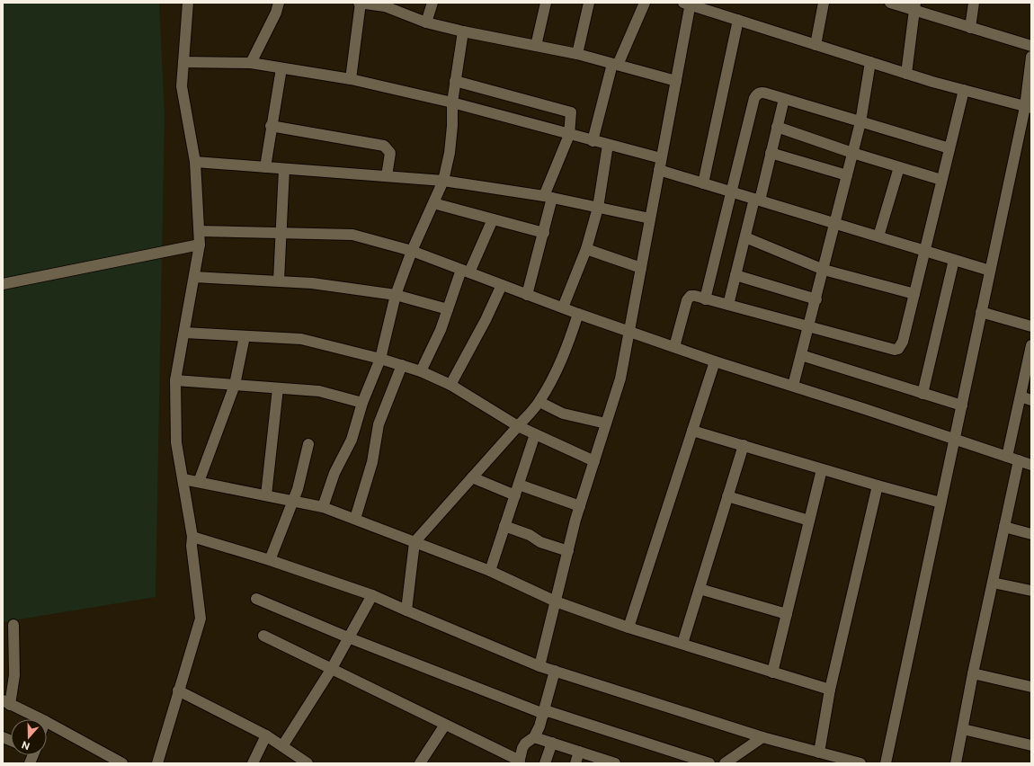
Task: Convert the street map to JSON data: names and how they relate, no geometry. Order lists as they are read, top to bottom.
{
  "north": "bottom"
}
